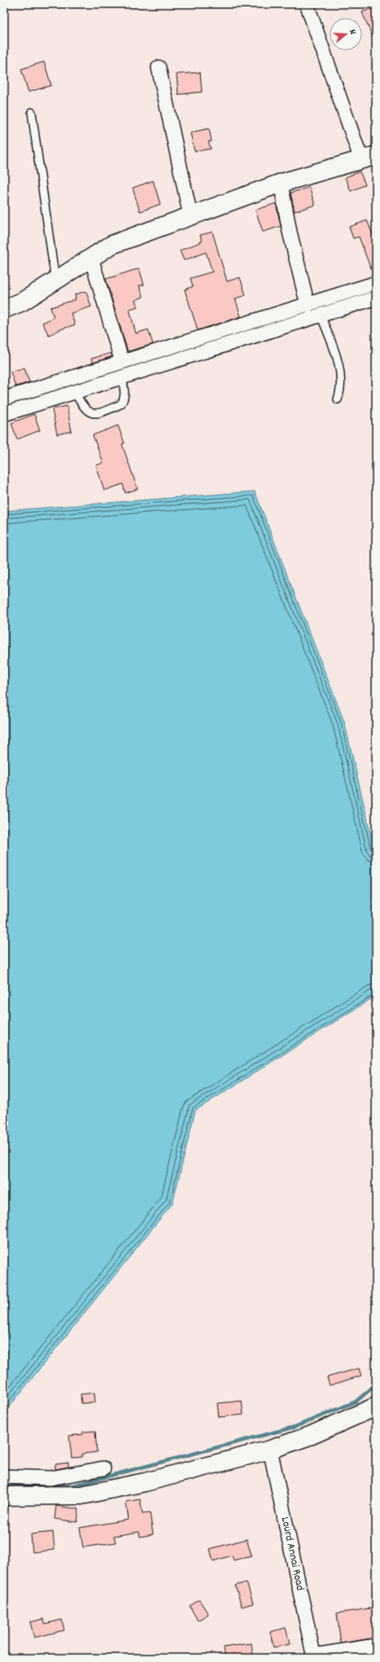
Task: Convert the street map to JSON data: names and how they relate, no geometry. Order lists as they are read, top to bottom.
{
  "streets": {
    "street": ["Lourd Annai Road"]
  },
  "north": "right"
}
